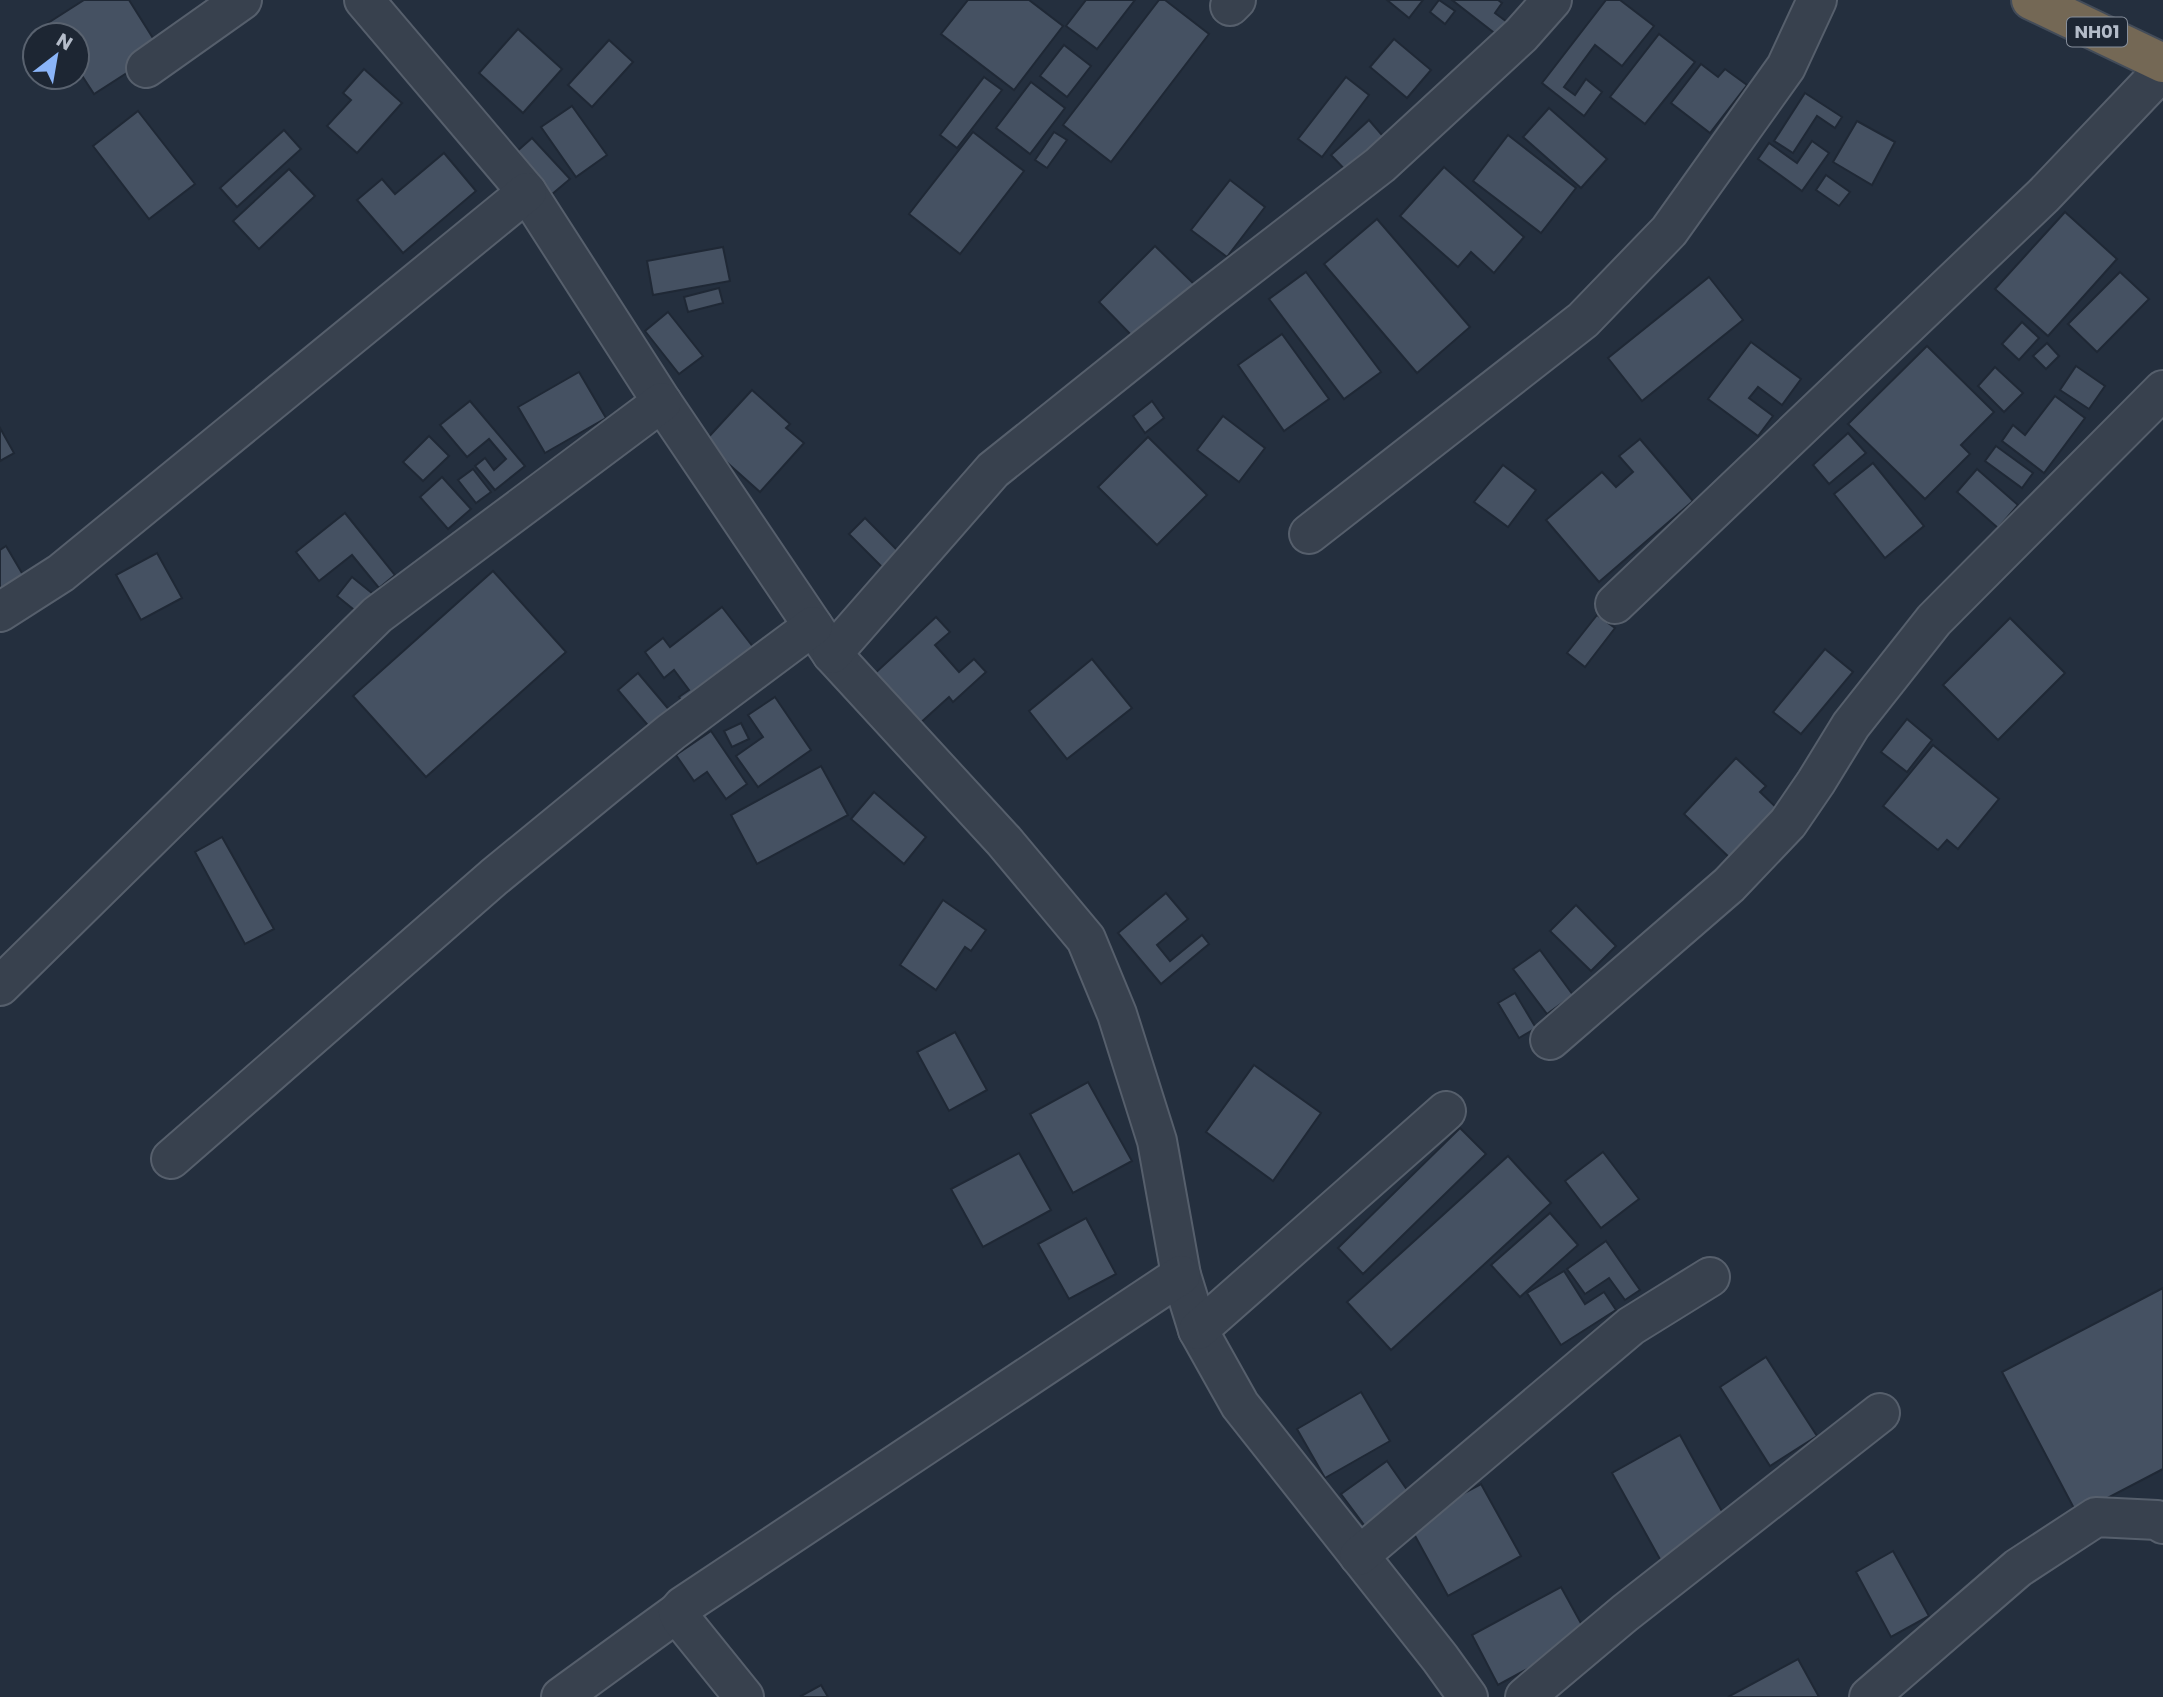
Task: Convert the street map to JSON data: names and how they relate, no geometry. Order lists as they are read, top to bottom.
{
  "streets": {
    "highway": ["NH01"]
  },
  "north": "top right"
}
